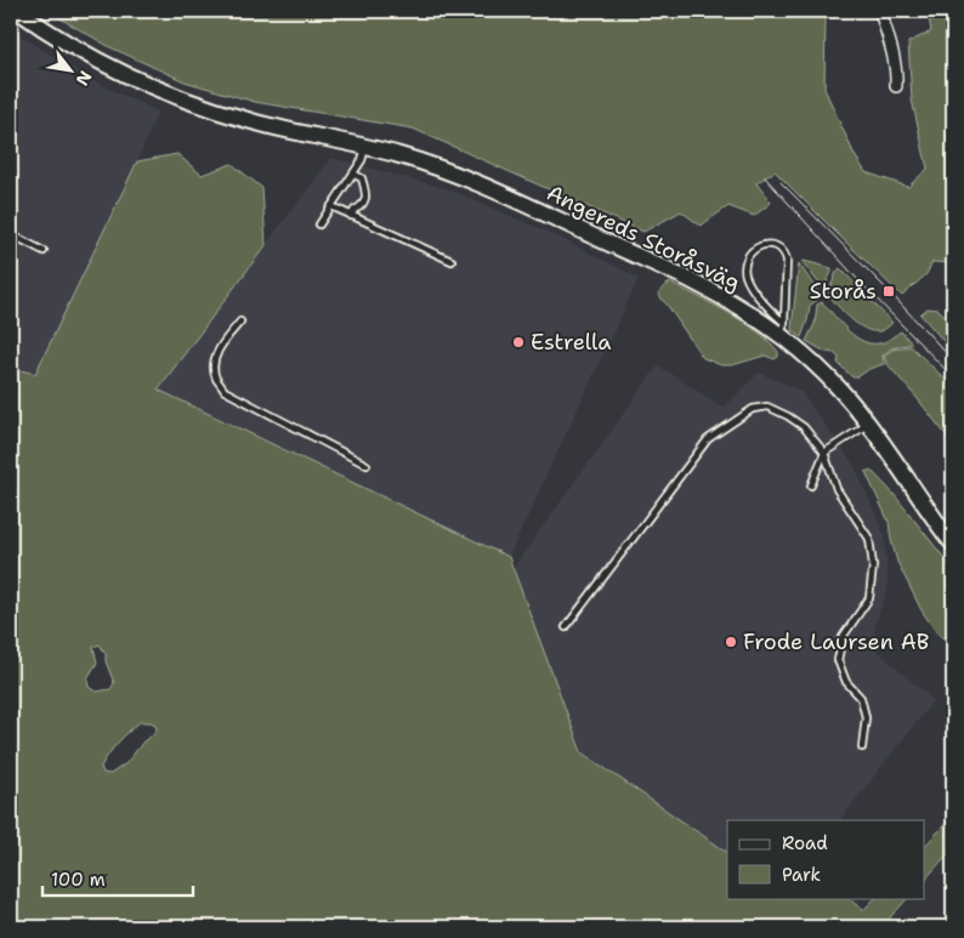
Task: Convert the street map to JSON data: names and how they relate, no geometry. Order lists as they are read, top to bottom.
{
  "streets": {
    "street": ["Angereds Storåsväg"]
  },
  "places": {
    "transit": ["Storås"],
    "other": ["Estrella", "Frode Laursen AB"]
  },
  "legend": ["Road", "Park"],
  "scale_bar": "100 m",
  "north": "bottom right"
}
